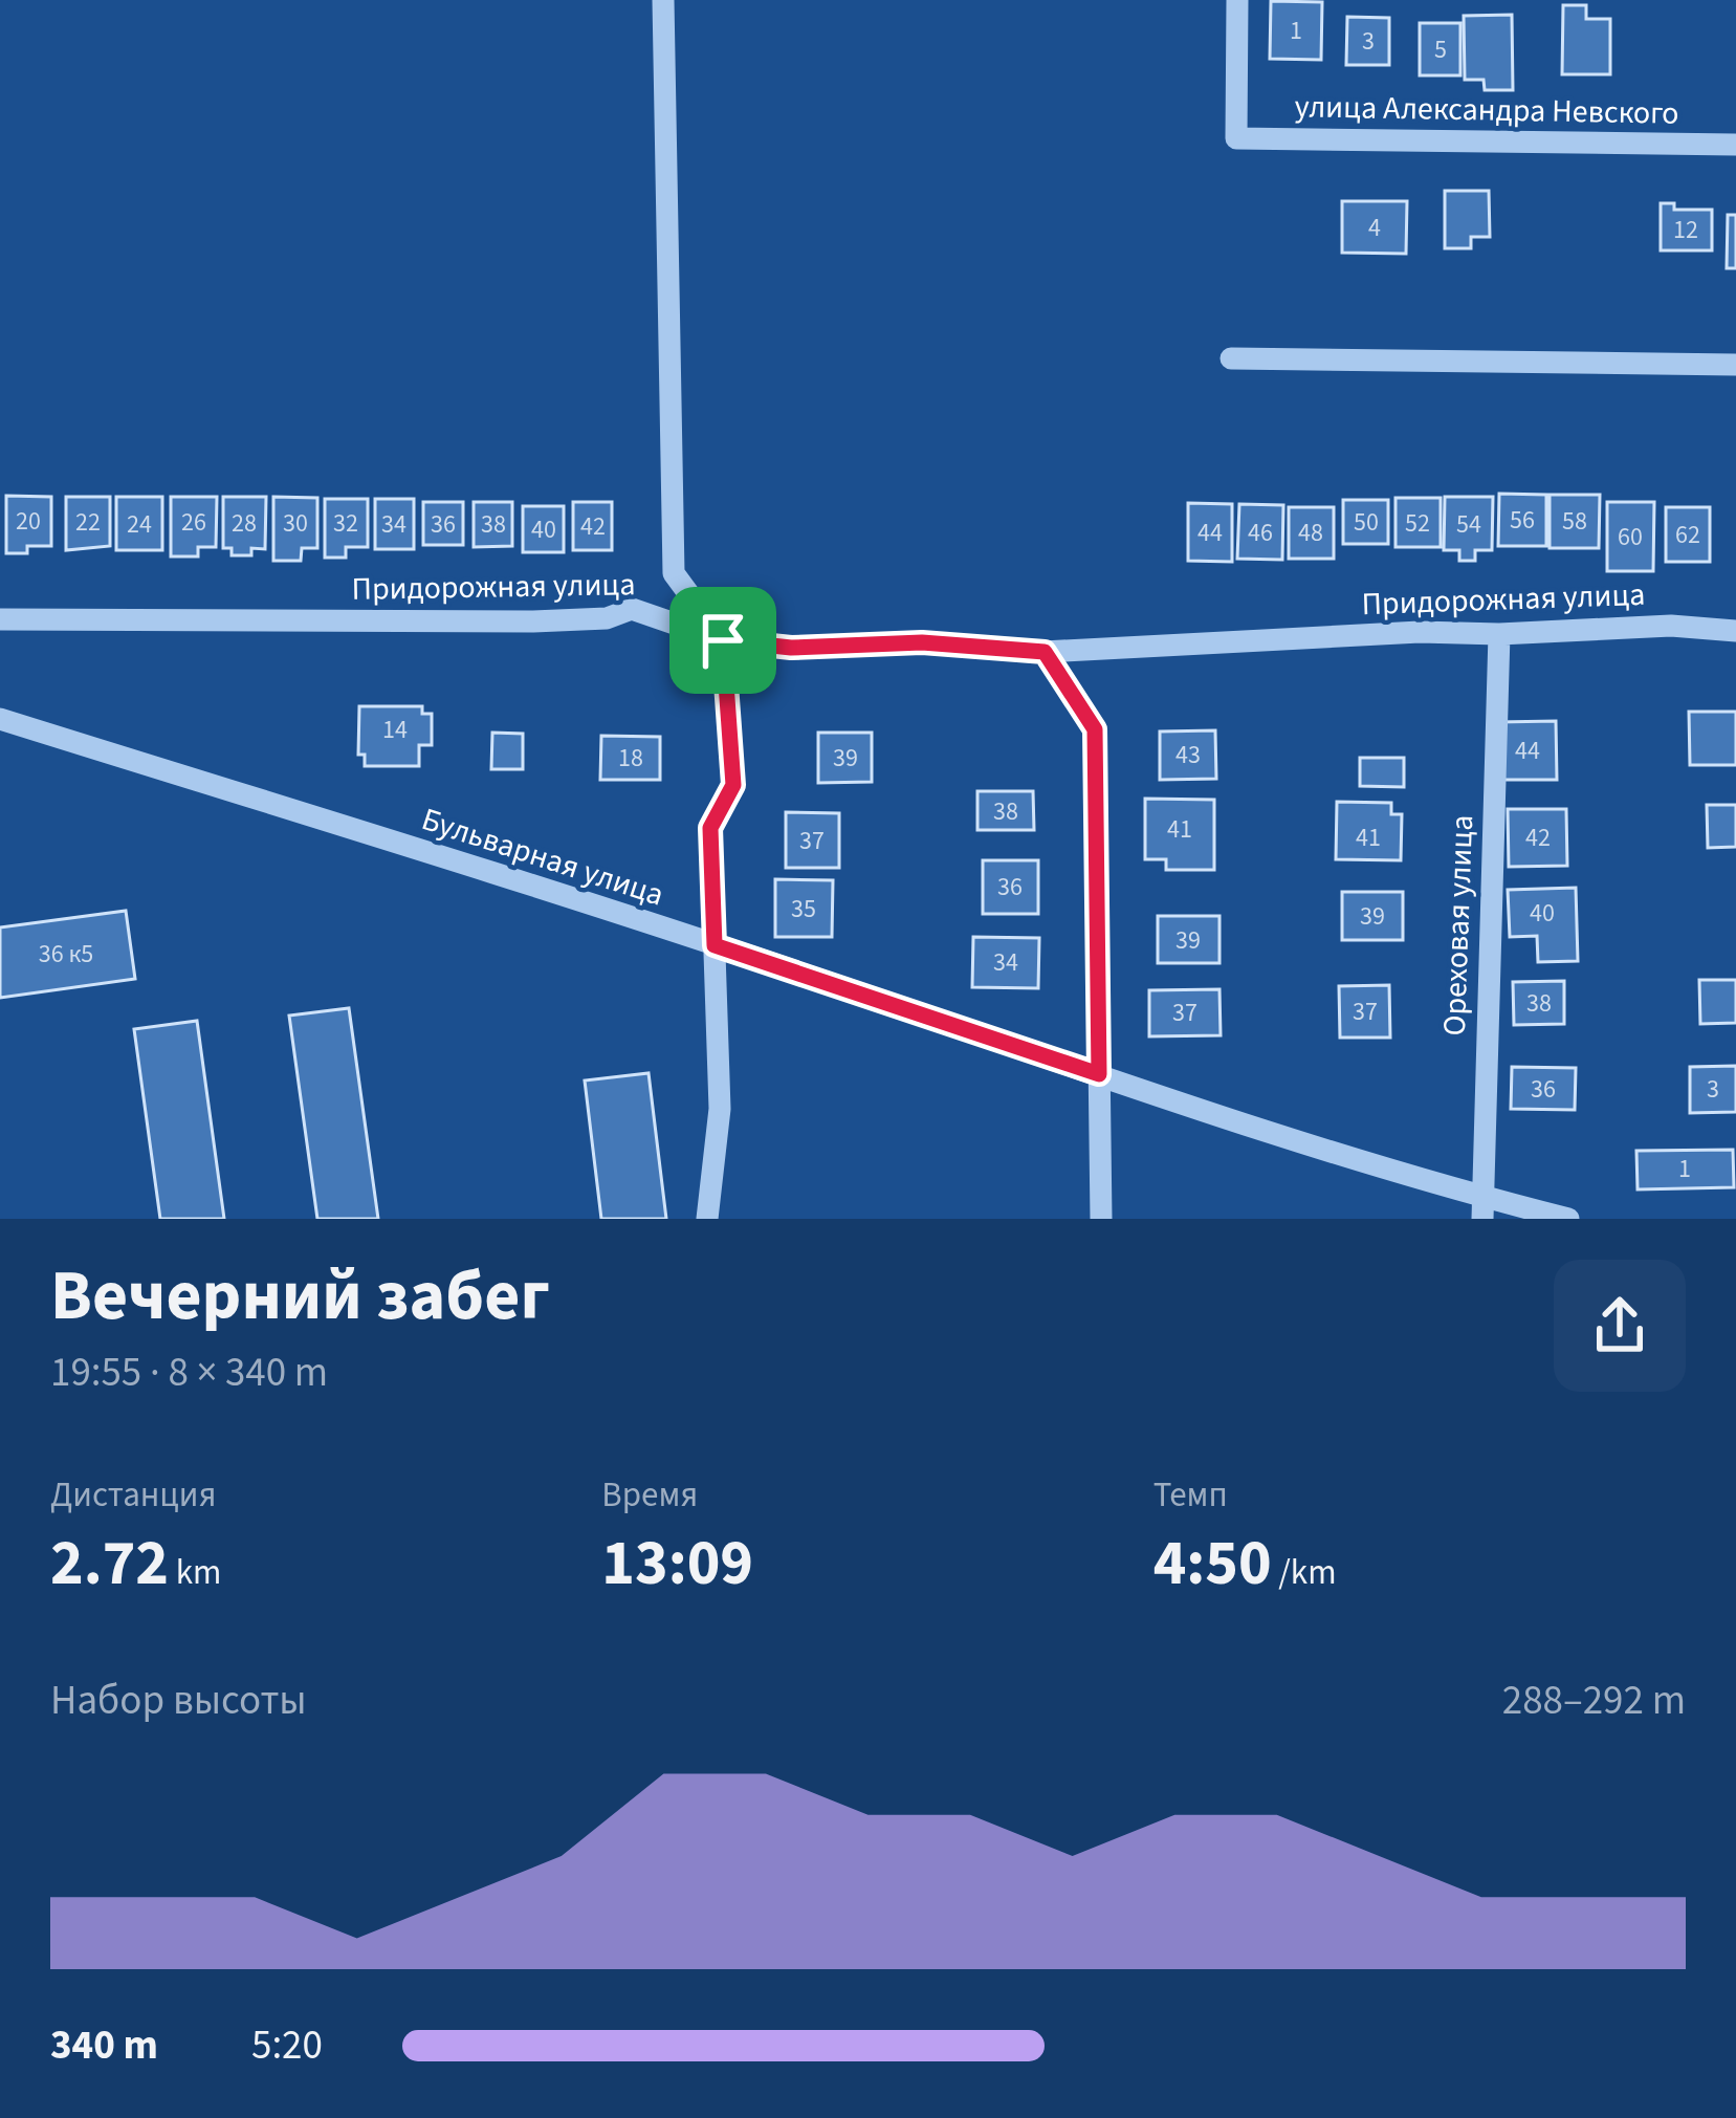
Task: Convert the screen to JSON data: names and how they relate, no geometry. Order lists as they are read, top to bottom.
{
  "streets": {
    "street": [
      "улица Александра Невского",
      "Придорожная улица",
      "Бульварная улица",
      "Ореховая улица"
    ]
  },
  "crossings": [
    ["Придорожная улица", "Ореховая улица"],
    ["Бульварная улица", "Ореховая улица"]
  ],
  "house_numbers": [
    "1",
    "3",
    "5",
    "4",
    "12",
    "56",
    "20",
    "58",
    "22",
    "26",
    "50",
    "28",
    "30",
    "32",
    "52",
    "24",
    "34",
    "36",
    "38",
    "54",
    "42",
    "40",
    "44",
    "46",
    "48",
    "62",
    "60",
    "14",
    "44",
    "43",
    "18",
    "39",
    "38",
    "41",
    "41",
    "42",
    "37",
    "36",
    "35",
    "40",
    "39",
    "39",
    "36 к5",
    "34",
    "38",
    "37",
    "37",
    "36",
    "3",
    "1"
  ],
  "page": {
    "heading": ["Вечерний забег", "19:55 · 8 × 340 m"],
    "stats": [
      ["Дистанция", "2.72 km"],
      ["Время", "13:09"],
      ["Темп", "4:50 /km"]
    ],
    "chart": ["Набор высоты", "288–292 m"],
    "list": [
      {
        "name": "340 m",
        "note": "5:20"
      }
    ]
  }
}
